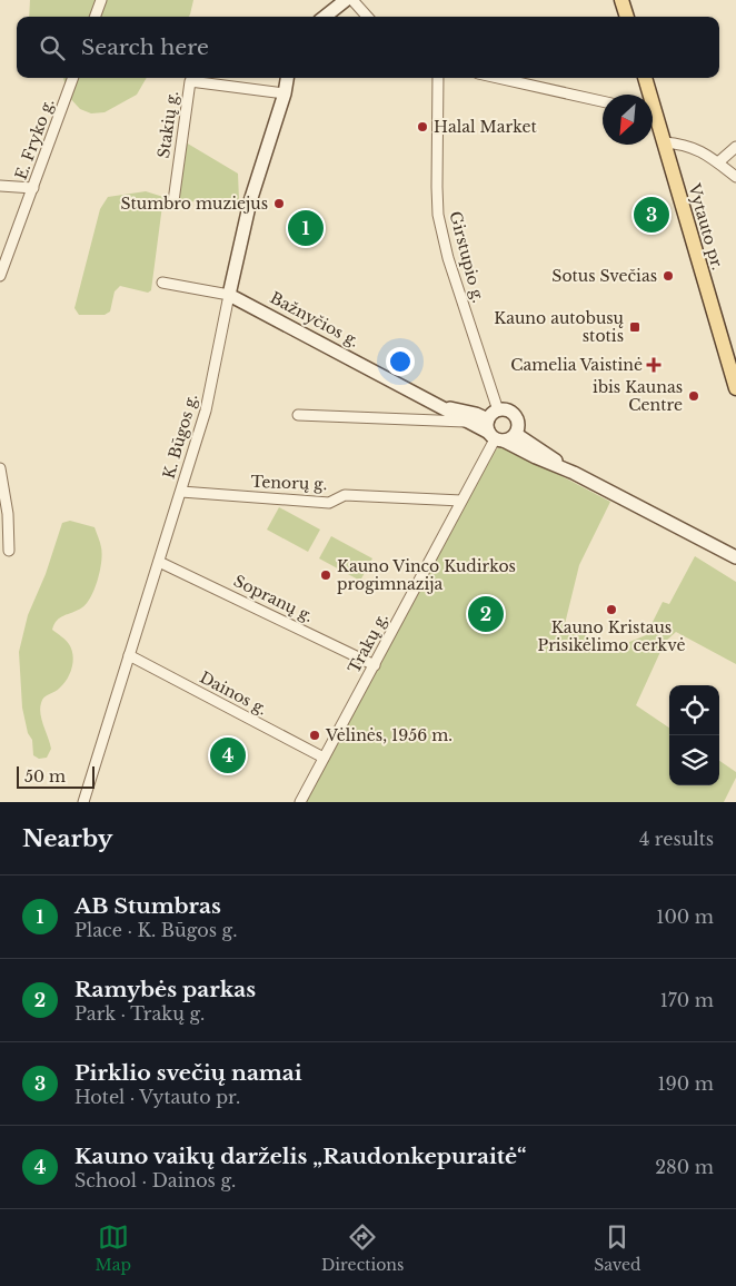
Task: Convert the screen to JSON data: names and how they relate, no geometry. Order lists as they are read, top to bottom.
{
  "streets": {
    "main road": ["Vytauto pr."],
    "street": [
      "Stakių g.",
      "E. Fryko g.",
      "Girstupio g.",
      "Bažnyčios g.",
      "K. Būgos g.",
      "Tenorų g.",
      "Sopranų g.",
      "Trakų g.",
      "Dainos g."
    ]
  },
  "crossings": [
    ["Stakių g.", "K. Būgos g."],
    ["Bažnyčios g.", "K. Būgos g."],
    ["Bažnyčios g.", "Trakų g."],
    ["K. Būgos g.", "Tenorų g."],
    ["K. Būgos g.", "Sopranų g."],
    ["K. Būgos g.", "Dainos g."],
    ["Tenorų g.", "Trakų g."],
    ["Sopranų g.", "Trakų g."],
    ["Trakų g.", "Dainos g."]
  ],
  "places": {
    "other": [
      "Halal Market",
      "Stumbro muziejus",
      "Sotus Svečias",
      "ibis Kaunas Centre",
      "Kauno Vinco Kudirkos progimnazija",
      "Kauno Kristaus Prisikėlimo cerkvė",
      "Vėlinės, 1956 m."
    ],
    "transit": ["Kauno autobusų stotis"],
    "health": ["Camelia Vaistinė"]
  },
  "scale_bar": "50 m",
  "north": "bottom left",
  "page": {
    "search": "Search here",
    "pins": [
      "3",
      "1",
      "2",
      "4"
    ],
    "scale": "50 m",
    "heading": ["Nearby", "4 results"],
    "list": [
      {
        "mark": "1",
        "name": "AB Stumbras",
        "note": "Place · K. Būgos g.",
        "value": "100 m"
      },
      {
        "mark": "2",
        "name": "Ramybės parkas",
        "note": "Park · Trakų g.",
        "value": "170 m"
      },
      {
        "mark": "3",
        "name": "Pirklio svečių namai",
        "note": "Hotel · Vytauto pr.",
        "value": "190 m"
      },
      {
        "mark": "4",
        "name": "Kauno vaikų darželis „Raudonkepuraitė“",
        "note": "School · Dainos g.",
        "value": "280 m"
      }
    ],
    "nav": ["Map", "Directions", "Saved"]
  }
}
